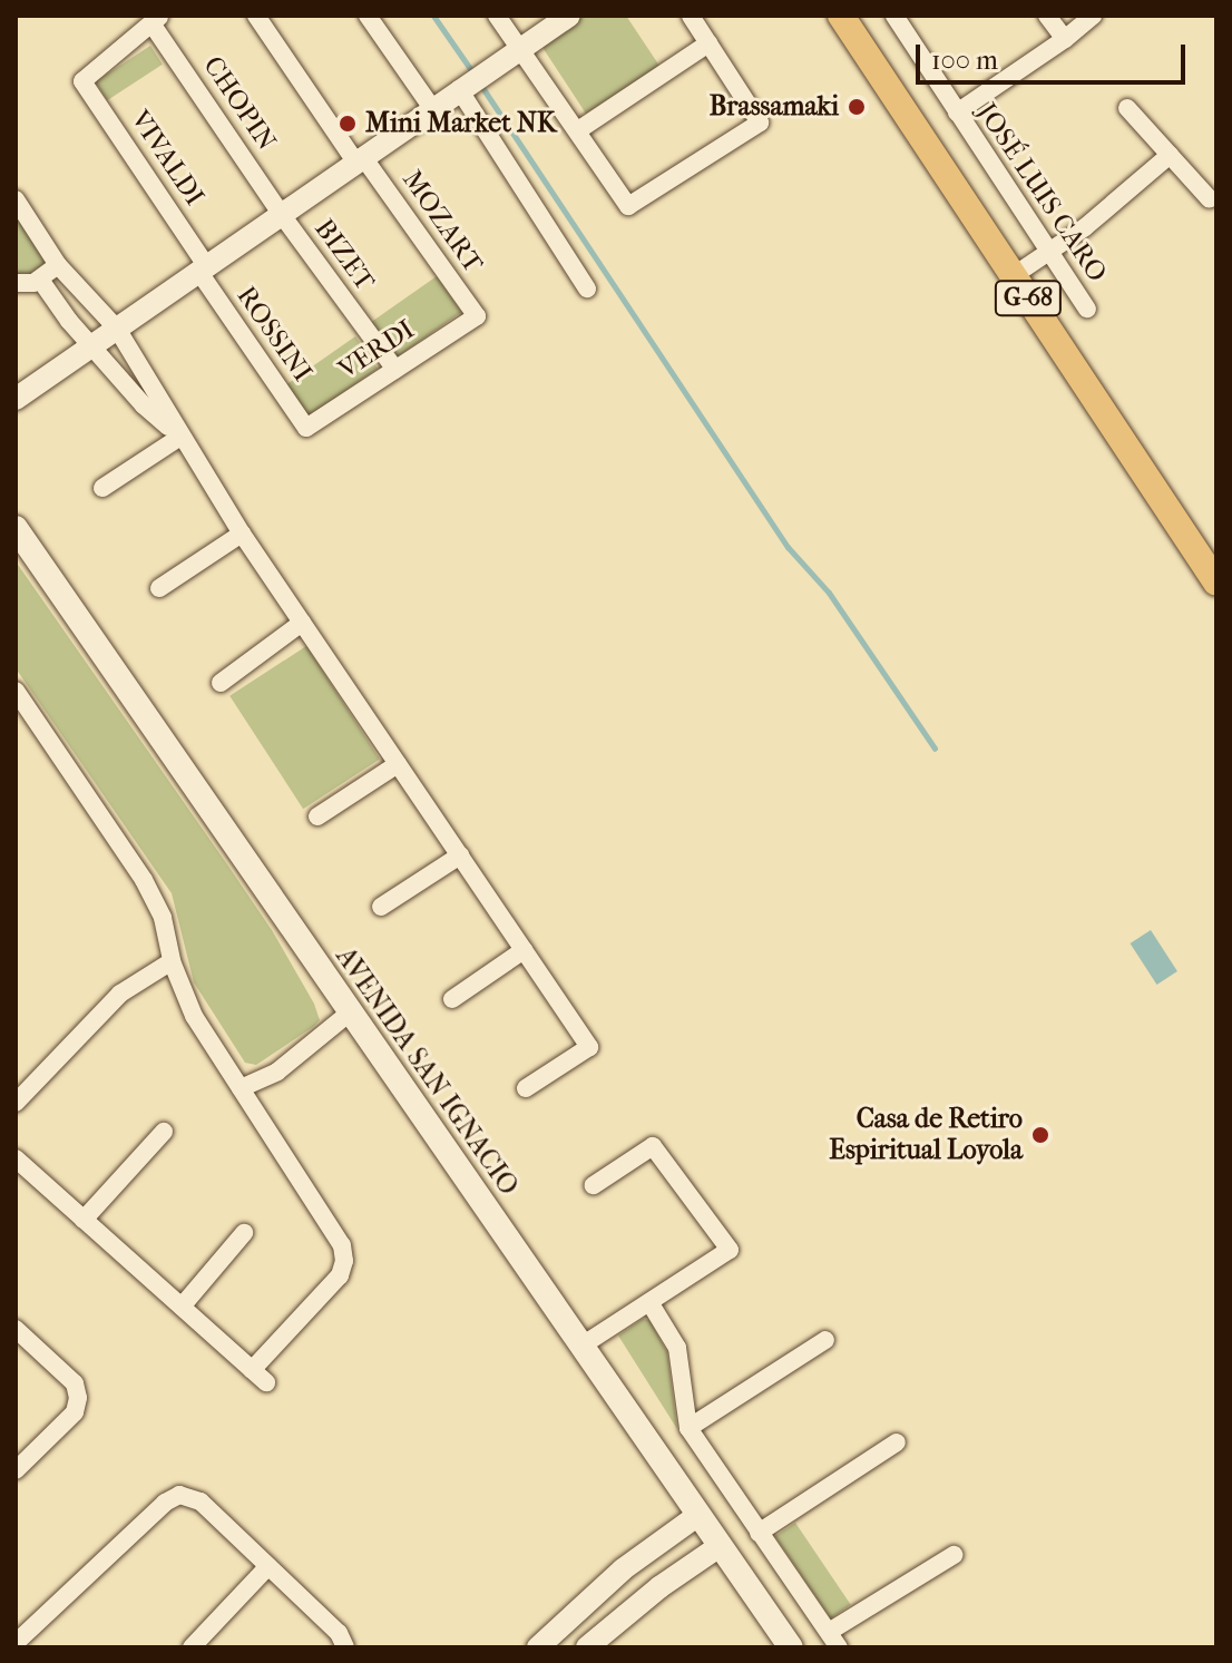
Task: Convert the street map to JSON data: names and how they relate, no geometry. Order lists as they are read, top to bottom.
{
  "streets": {
    "main road": ["G-68", "AVENIDA SAN IGNACIO"],
    "street": [
      "CHOPIN",
      "VIVALDI",
      "JOSÉ LUIS CARO",
      "MOZART",
      "BIZET",
      "ROSSINI",
      "VERDI"
    ]
  },
  "crossings": [
    ["CHOPIN", "VIVALDI"],
    ["CHOPIN", "BIZET"],
    ["VIVALDI", "ROSSINI"],
    ["MOZART", "VERDI"],
    ["BIZET", "VERDI"],
    ["ROSSINI", "VERDI"]
  ],
  "places": ["Brassamaki", "Mini Market NK", "Casa de Retiro Espiritual Loyola"],
  "scale_bar": "100 m"
}
